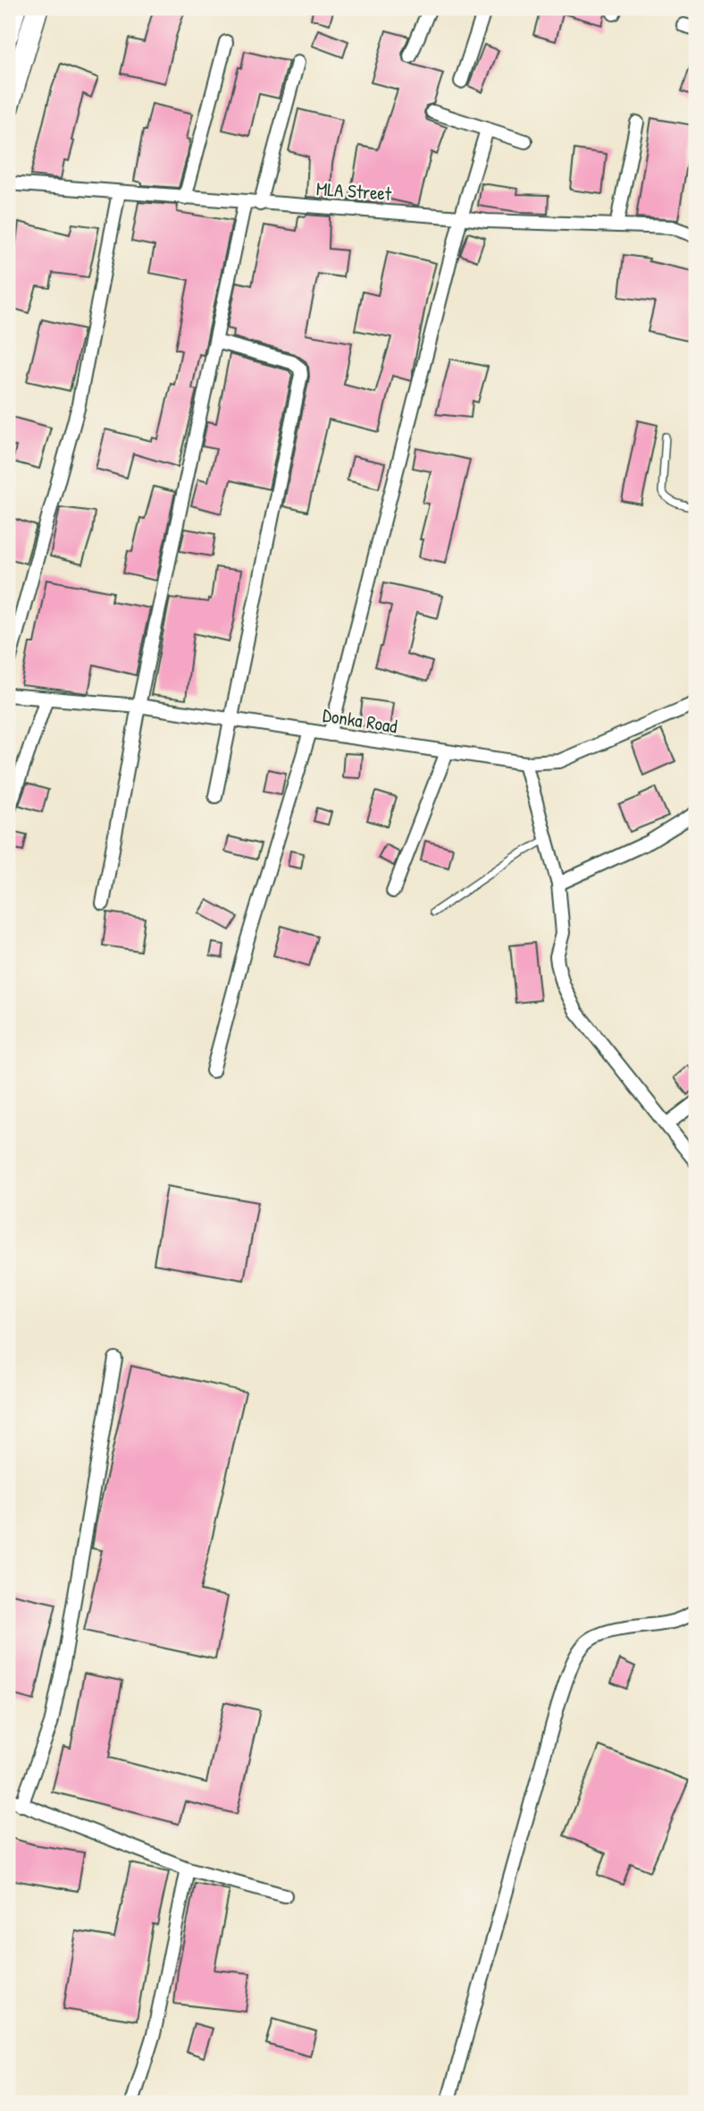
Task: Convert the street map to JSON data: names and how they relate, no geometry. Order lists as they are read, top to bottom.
{
  "streets": {
    "street": ["MLA Street", "Donka Road"]
  }
}
